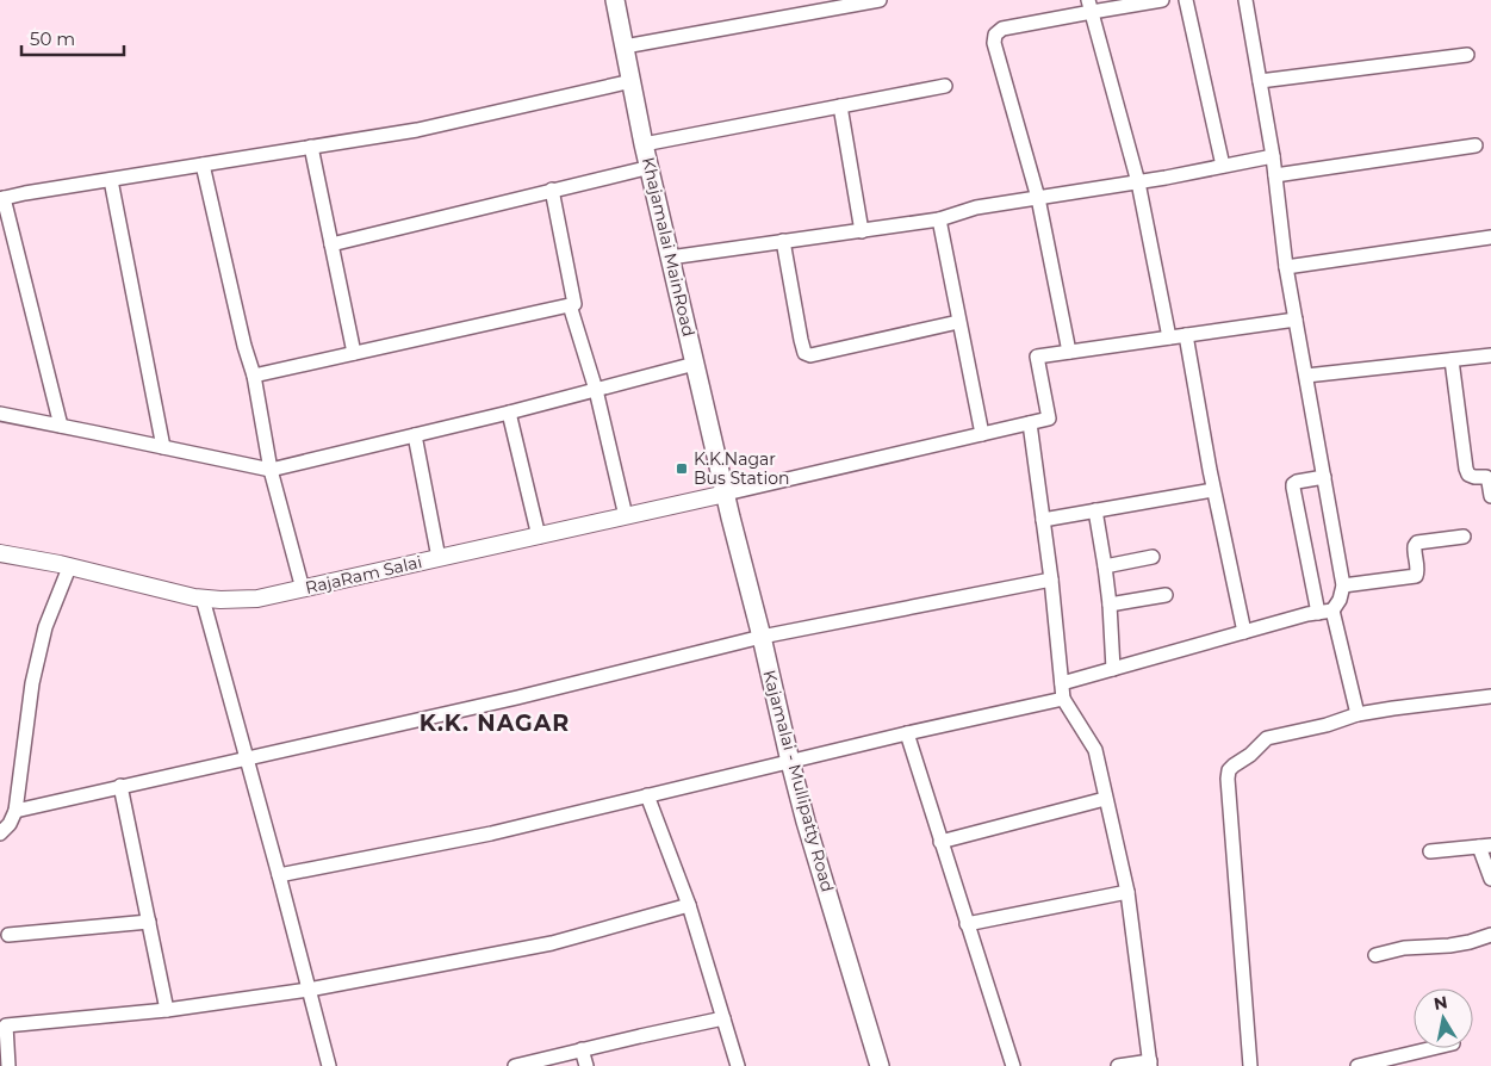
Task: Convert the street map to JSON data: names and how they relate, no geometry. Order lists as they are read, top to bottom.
{
  "streets": {
    "main road": ["Khajamalai MainRoad", "Kajamalai - Mullipatty Road"],
    "street": ["RajaRam Salai"]
  },
  "crossings": [
    ["Khajamalai MainRoad", "RajaRam Salai"],
    ["Khajamalai MainRoad", "Kajamalai - Mullipatty Road"],
    ["RajaRam Salai", "Kajamalai - Mullipatty Road"]
  ],
  "districts": ["K.K. NAGAR"],
  "places": {
    "transit": ["K.K.Nagar Bus Station"]
  },
  "scale_bar": "50 m",
  "north": "top"
}
